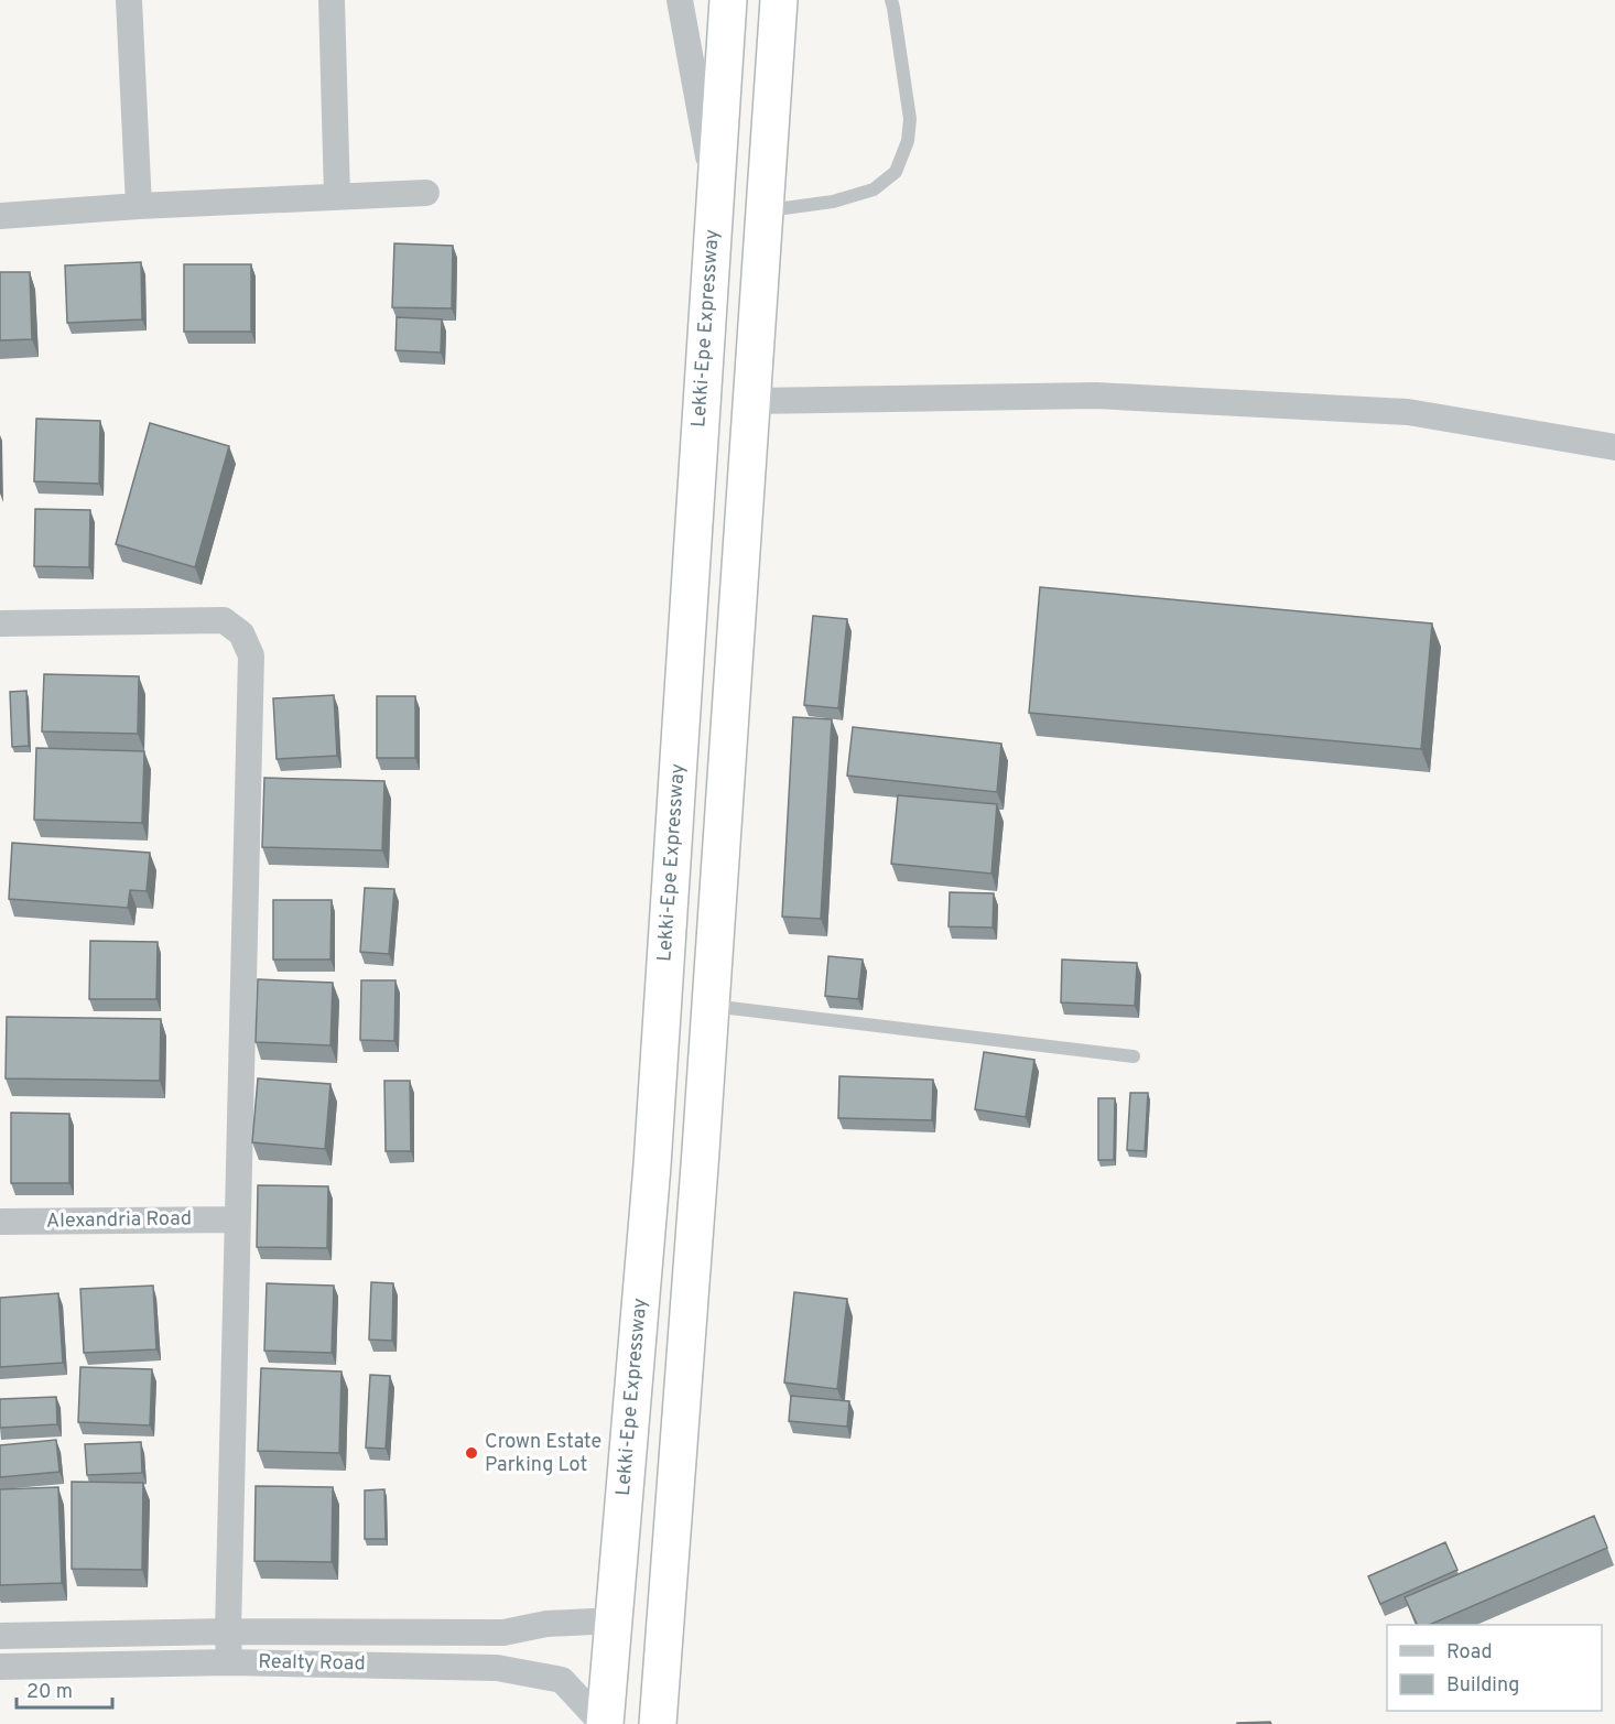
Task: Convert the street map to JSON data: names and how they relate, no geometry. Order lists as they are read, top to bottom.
{
  "streets": {
    "highway": ["Lekki-Epe Expressway"],
    "street": ["Alexandria Road", "Realty Road"]
  },
  "crossings": [
    ["Lekki-Epe Expressway", "Realty Road"]
  ],
  "places": ["Crown Estate Parking Lot"],
  "legend": ["Road", "Building"],
  "scale_bar": "20 m"
}
